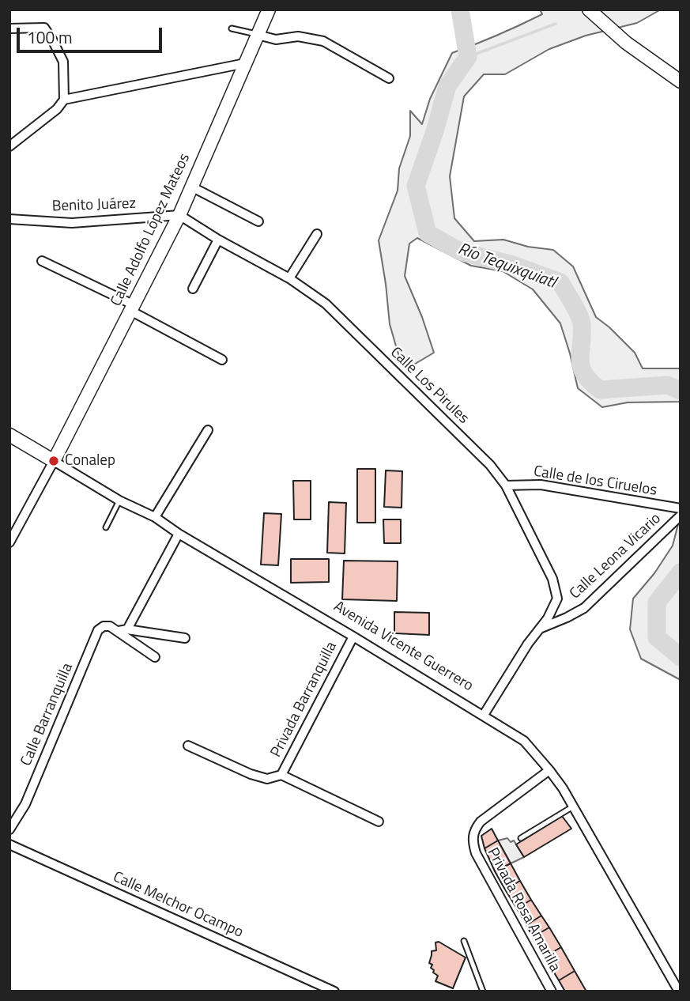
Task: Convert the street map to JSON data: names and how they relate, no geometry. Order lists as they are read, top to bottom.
{
  "streets": {
    "main road": ["Calle Adolfo López Mateos", "Avenida Vicente Guerrero"],
    "street": [
      "Benito Juárez",
      "Calle Los Pirules",
      "Calle de los Ciruelos",
      "Calle Leona Vicario",
      "Privada Barranquilla",
      "Calle Barranquilla",
      "Calle Melchor Ocampo",
      "Privada Rosa Amarilla"
    ]
  },
  "crossings": [
    ["Benito Juárez", "Calle Adolfo López Mateos"],
    ["Benito Juárez", "Calle Los Pirules"],
    ["Calle Adolfo López Mateos", "Calle Los Pirules"],
    ["Calle Adolfo López Mateos", "Avenida Vicente Guerrero"],
    ["Calle Los Pirules", "Calle de los Ciruelos"],
    ["Calle Los Pirules", "Calle Leona Vicario"],
    ["Calle Los Pirules", "Avenida Vicente Guerrero"],
    ["Avenida Vicente Guerrero", "Privada Barranquilla"],
    ["Avenida Vicente Guerrero", "Privada Rosa Amarilla"]
  ],
  "water": ["Río Tequixquiatl"],
  "places": ["Conalep"],
  "scale_bar": "100 m"
}
